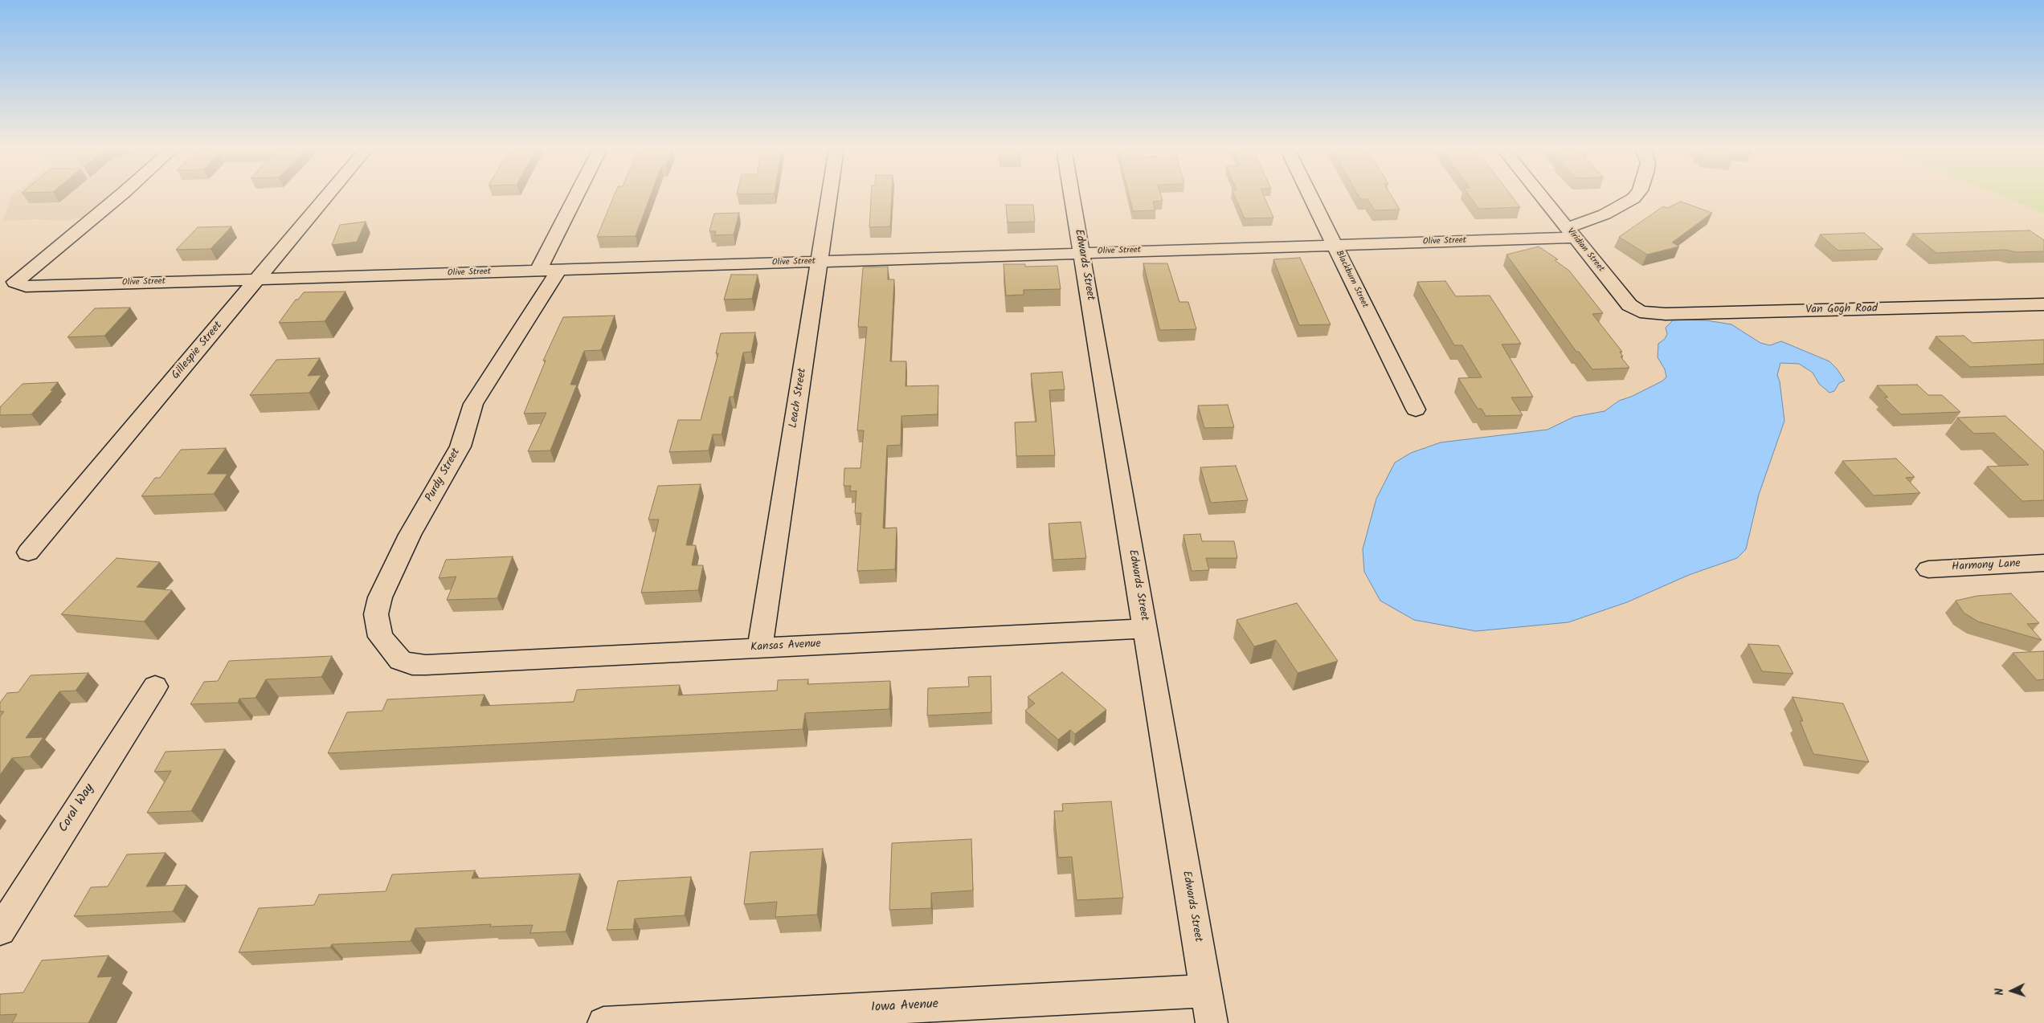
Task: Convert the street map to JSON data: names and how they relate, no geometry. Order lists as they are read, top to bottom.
{
  "streets": {
    "street": [
      "Olive Street",
      "Viridian Street",
      "Edwards Street",
      "Blackburn Street",
      "Van Gogh Road",
      "Gillespie Street",
      "Leach Street",
      "Purdy Street",
      "Harmony Lane",
      "Kansas Avenue",
      "Coral Way",
      "Iowa Avenue"
    ]
  },
  "crossings": [
    ["Olive Street", "Viridian Street"],
    ["Olive Street", "Edwards Street"],
    ["Olive Street", "Blackburn Street"],
    ["Olive Street", "Gillespie Street"],
    ["Olive Street", "Leach Street"],
    ["Olive Street", "Purdy Street"],
    ["Viridian Street", "Van Gogh Road"],
    ["Edwards Street", "Kansas Avenue"],
    ["Edwards Street", "Iowa Avenue"],
    ["Leach Street", "Kansas Avenue"],
    ["Purdy Street", "Kansas Avenue"]
  ],
  "north": "left"
}
